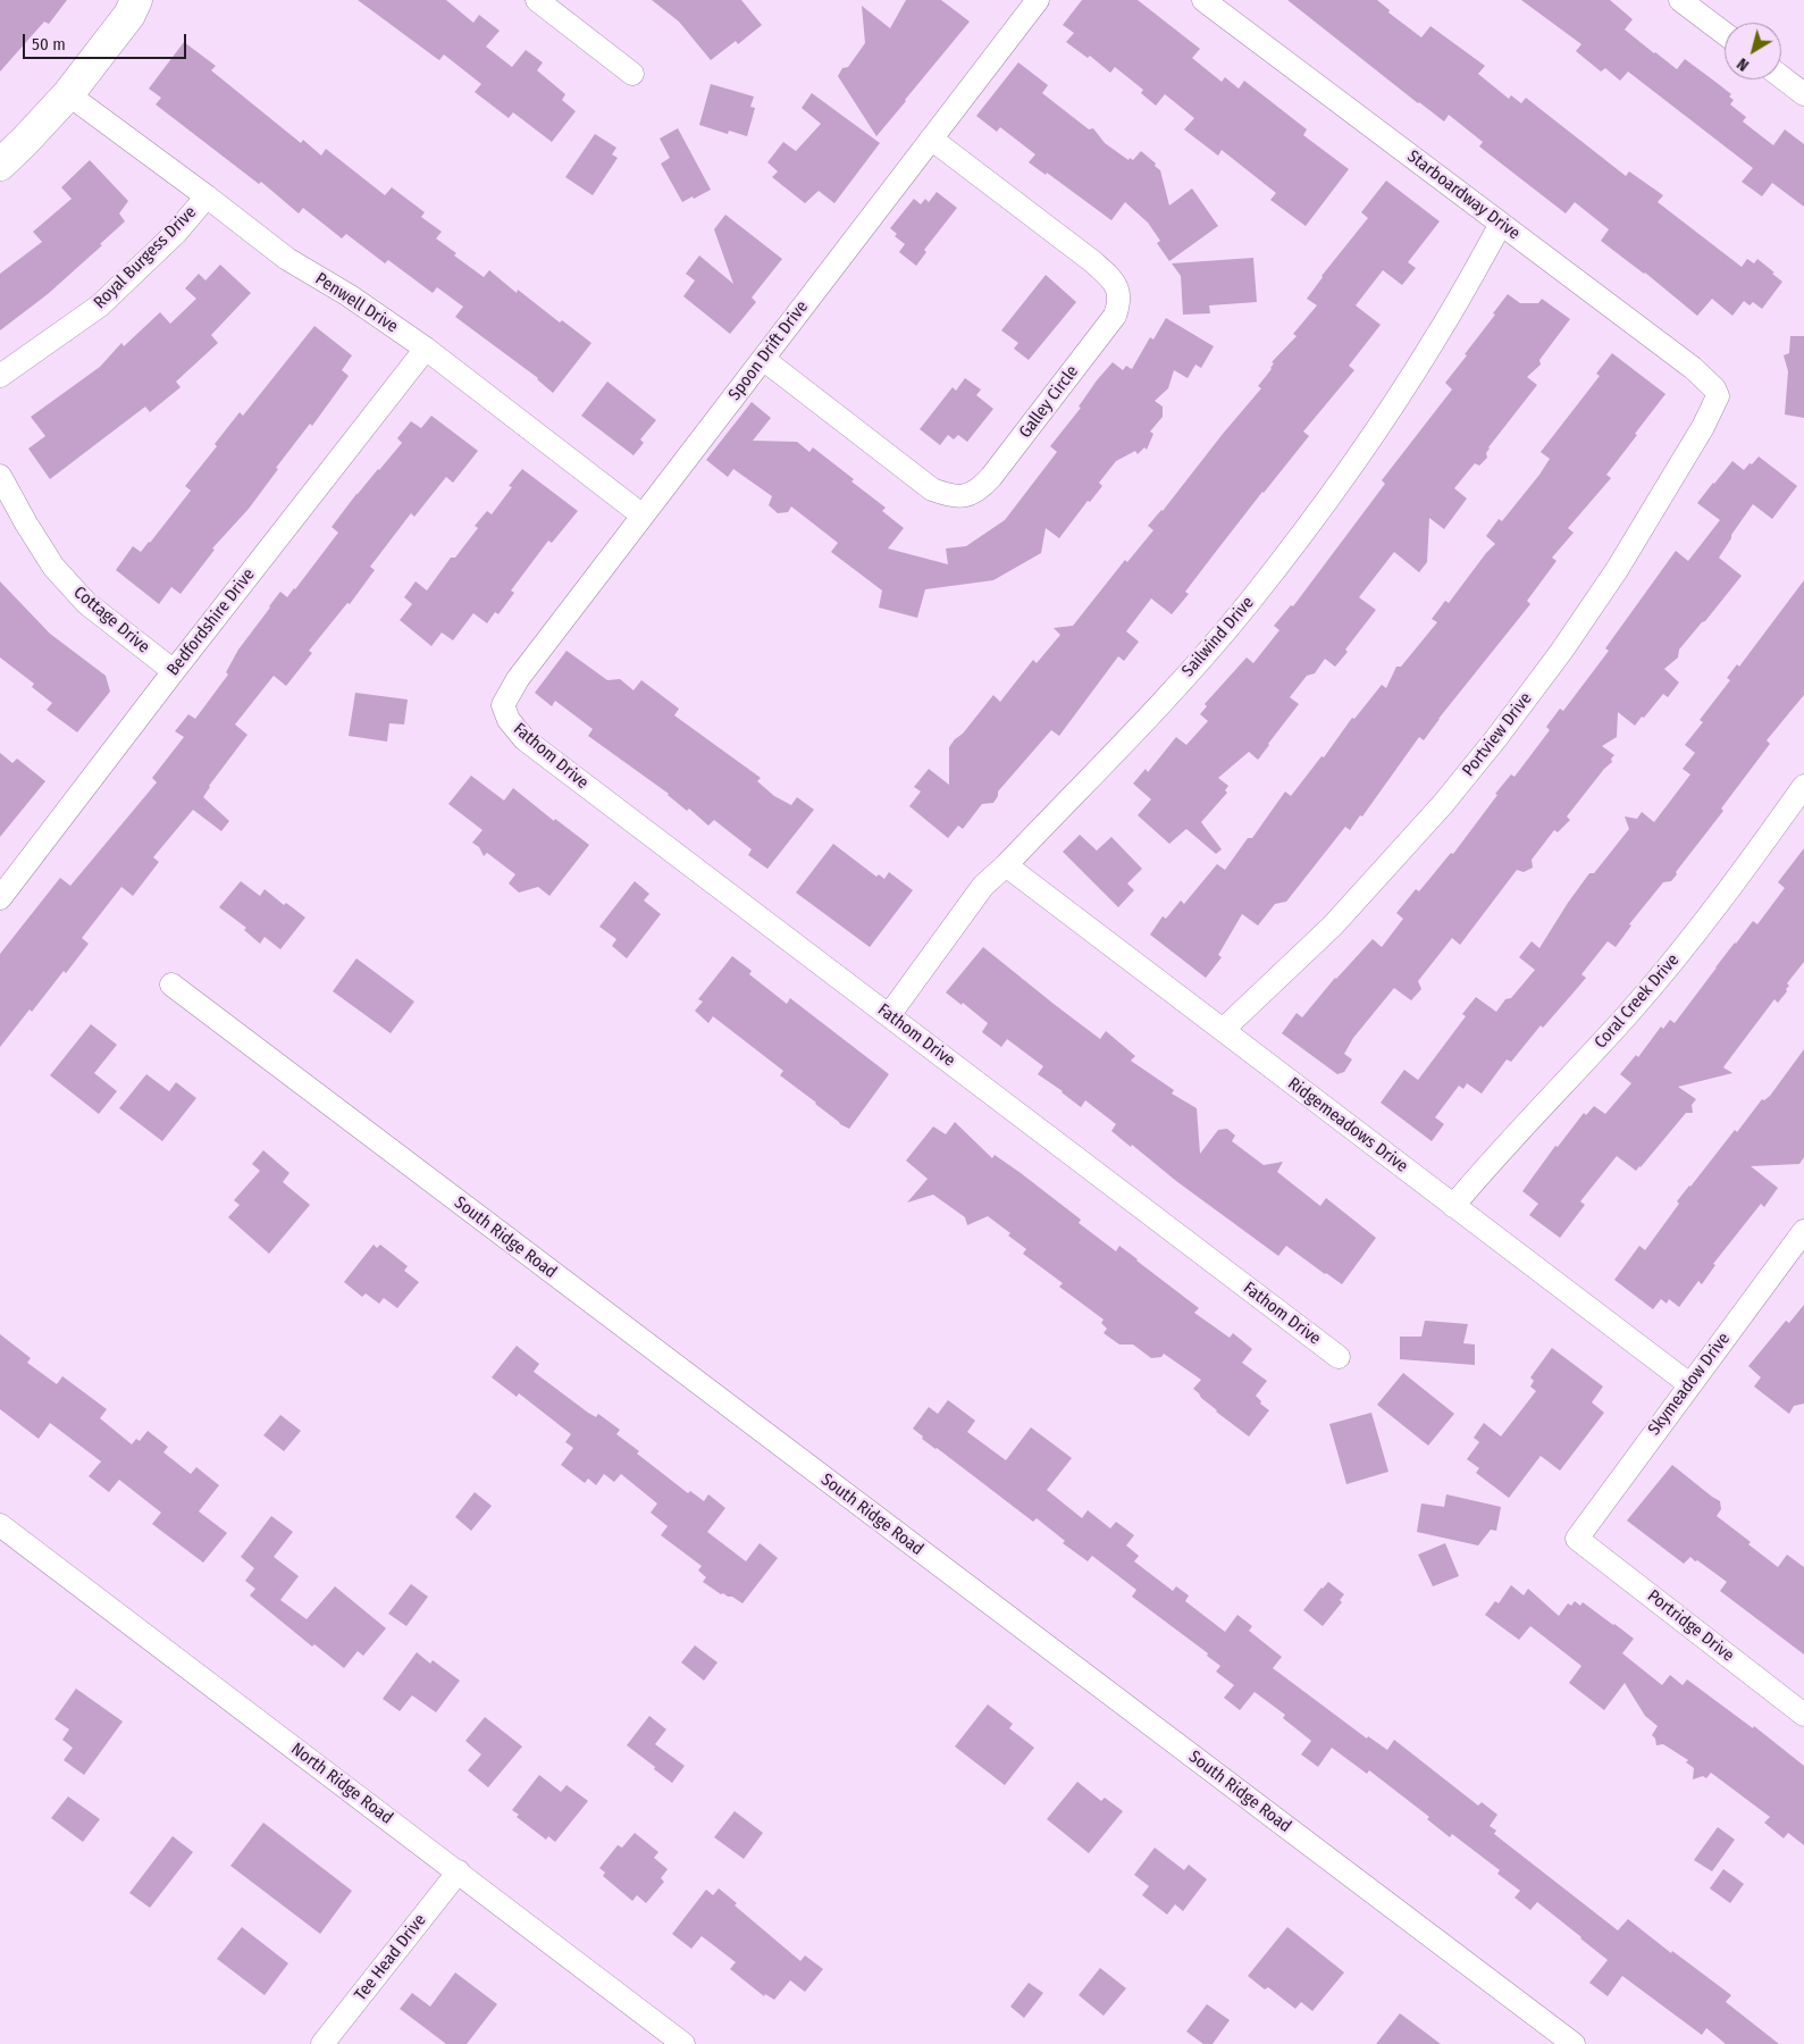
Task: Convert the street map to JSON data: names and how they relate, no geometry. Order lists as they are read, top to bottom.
{
  "streets": {
    "street": [
      "Starboardway Drive",
      "Royal Burgess Drive",
      "Penwell Drive",
      "Spoon Drift Drive",
      "Galley Circle",
      "Cottage Drive",
      "Bedfordshire Drive",
      "Sailwind Drive",
      "Portview Drive",
      "Fathom Drive",
      "Coral Creek Drive",
      "Ridgemeadows Drive",
      "South Ridge Road",
      "Skymeadow Drive",
      "Portridge Drive",
      "North Ridge Road",
      "Tee Head Drive"
    ]
  },
  "crossings": [
    ["Starboardway Drive", "Sailwind Drive"],
    ["Starboardway Drive", "Portview Drive"],
    ["Royal Burgess Drive", "Penwell Drive"],
    ["Penwell Drive", "Spoon Drift Drive"],
    ["Penwell Drive", "Bedfordshire Drive"],
    ["Spoon Drift Drive", "Galley Circle"],
    ["Spoon Drift Drive", "Fathom Drive"],
    ["Cottage Drive", "Bedfordshire Drive"],
    ["Sailwind Drive", "Fathom Drive"],
    ["Sailwind Drive", "Ridgemeadows Drive"],
    ["Portview Drive", "Ridgemeadows Drive"],
    ["Coral Creek Drive", "Ridgemeadows Drive"],
    ["Ridgemeadows Drive", "Skymeadow Drive"],
    ["Skymeadow Drive", "Portridge Drive"],
    ["North Ridge Road", "Tee Head Drive"]
  ],
  "scale_bar": "50 m",
  "north": "bottom left"
}
